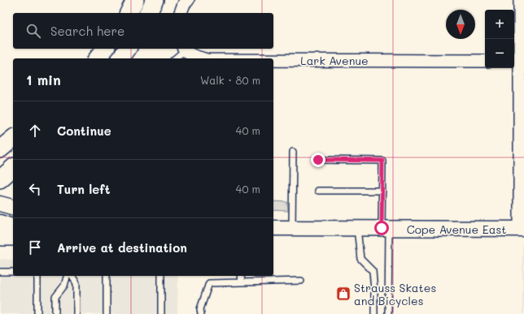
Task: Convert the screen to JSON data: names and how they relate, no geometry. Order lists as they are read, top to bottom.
{
  "streets": {
    "street": ["Lark Avenue", "Cope Avenue East"]
  },
  "places": {
    "shop": ["Strauss Skates and Bicycles"]
  },
  "north": "bottom",
  "page": {
    "map_buttons": ["+", "−"],
    "search": "Search here",
    "heading": ["1 min", "Walk · 80 m"],
    "list": [
      ["Continue", "40 m"],
      ["Turn left", "40 m"],
      "Arrive at destination"
    ]
  }
}
